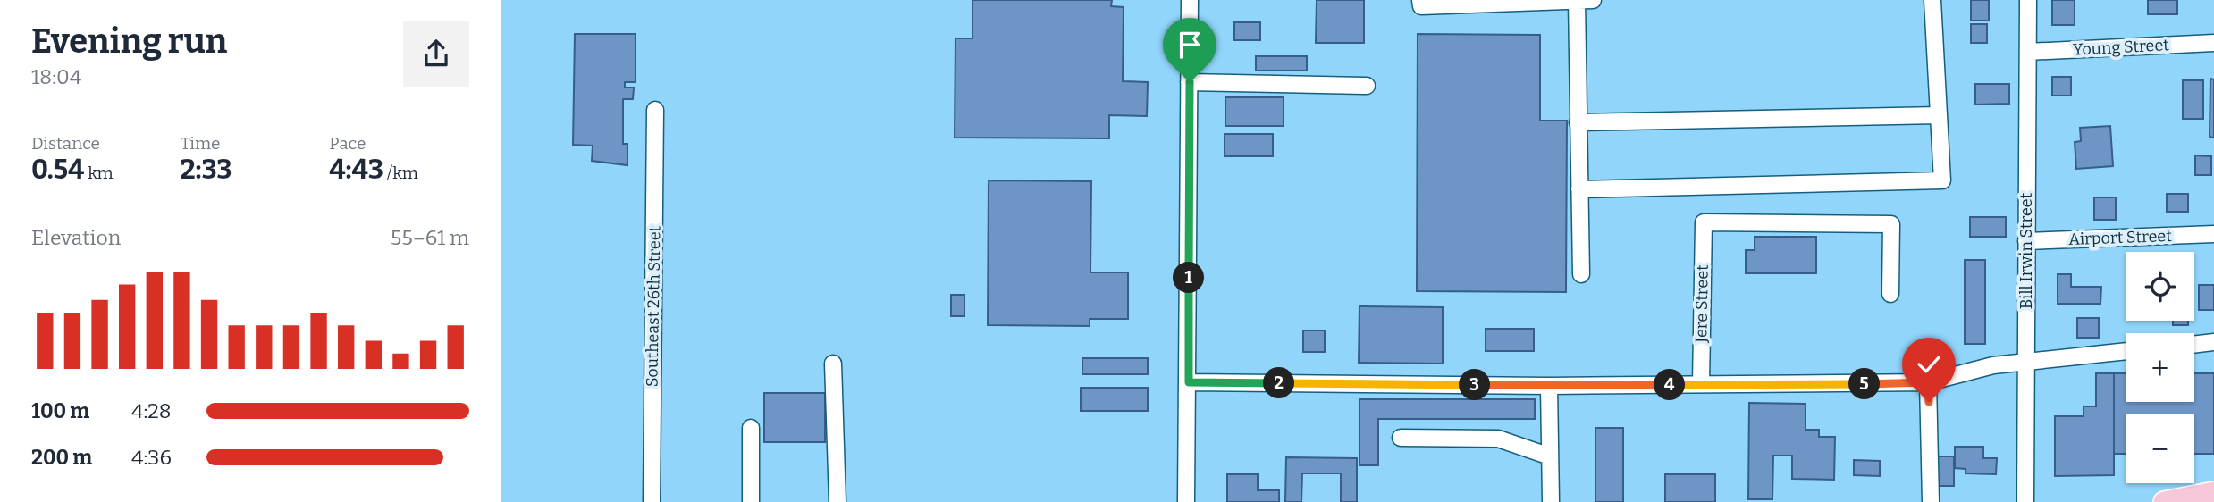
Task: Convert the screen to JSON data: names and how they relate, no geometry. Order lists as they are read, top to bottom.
{
  "streets": {
    "street": [
      "Young Street",
      "Airport Street",
      "Bill Irwin Street",
      "Jere Street",
      "Southeast 26th Street"
    ]
  },
  "crossings": [
    ["Young Street", "Bill Irwin Street"],
    ["Airport Street", "Bill Irwin Street"]
  ],
  "page": {
    "heading": ["Evening run", "18:04"],
    "stats": [
      ["Distance", "0.54 km"],
      ["Time", "2:33"],
      ["Pace", "4:43 /km"]
    ],
    "chart": ["Elevation", "55–61 m"],
    "map_buttons": ["+", "−"],
    "pins": [
      "1",
      "2",
      "5",
      "3",
      "4"
    ],
    "list": [
      {
        "name": "100 m",
        "note": "4:28"
      },
      {
        "name": "200 m",
        "note": "4:36"
      }
    ]
  }
}
